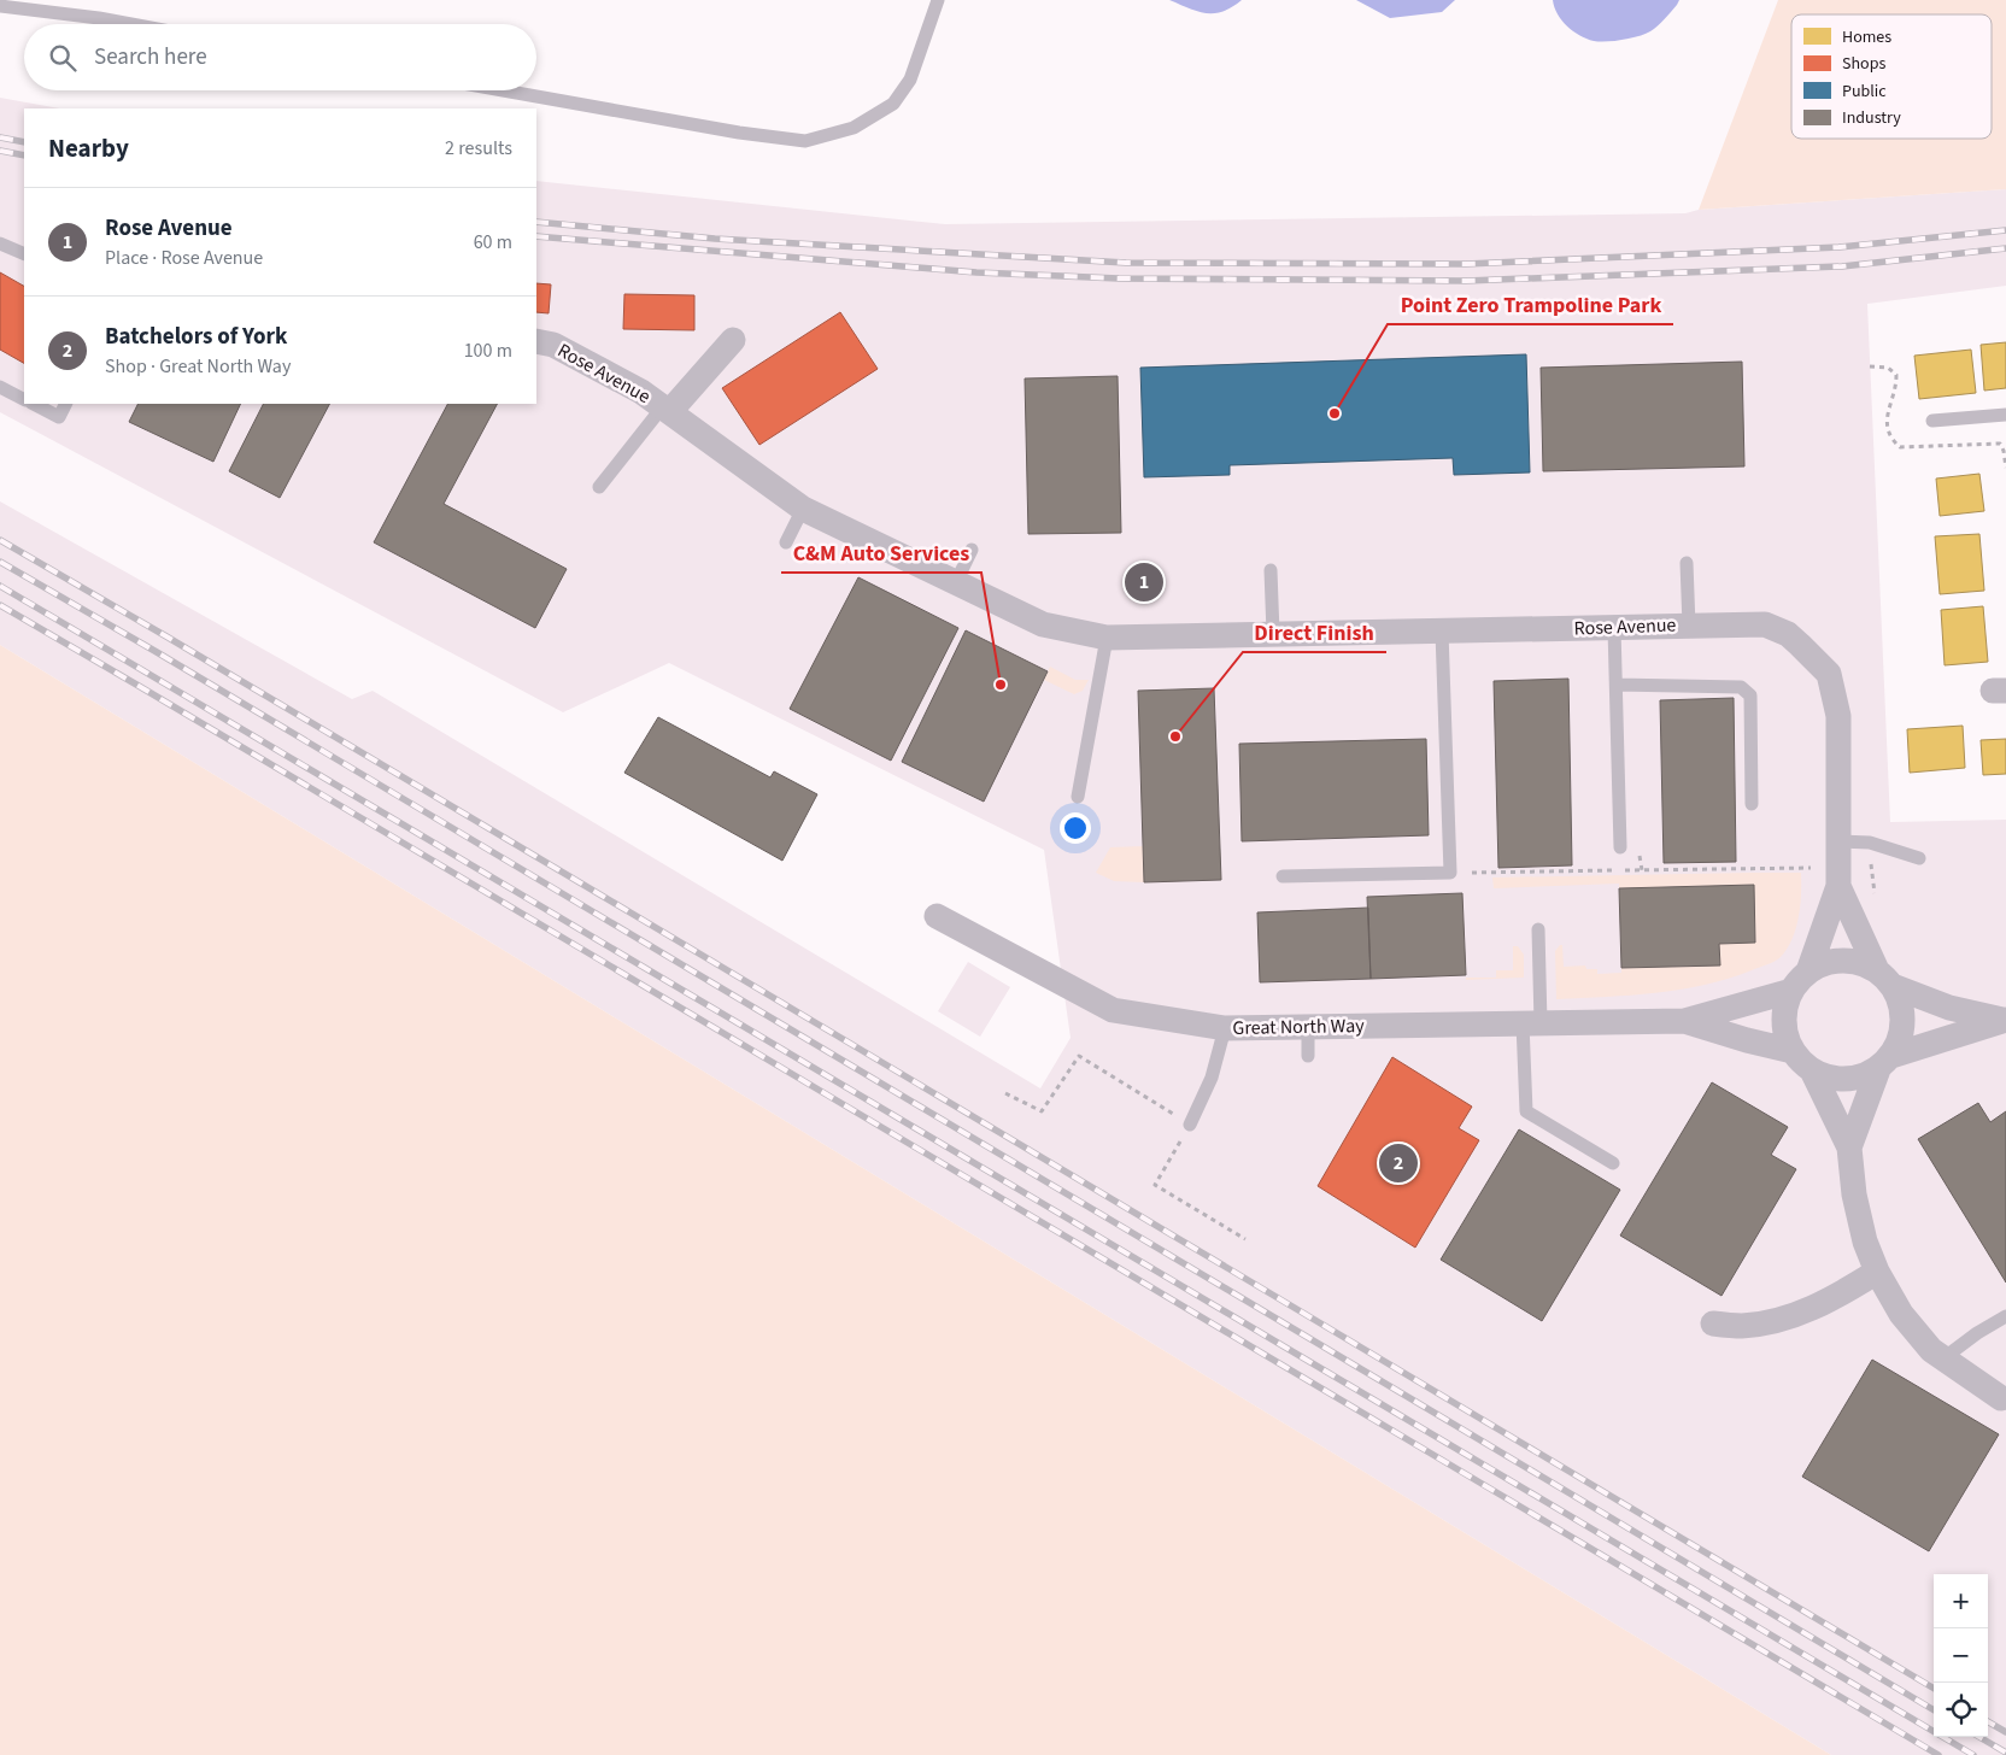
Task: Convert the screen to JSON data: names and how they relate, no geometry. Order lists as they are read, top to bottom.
{
  "streets": {
    "street": ["Rose Avenue", "Great North Way"]
  },
  "crossings": [
    ["Rose Avenue", "Great North Way"]
  ],
  "places": ["Point Zero Trampoline Park", "C&M Auto Services", "Direct Finish"],
  "legend": [
    "Homes",
    "Shops",
    "Public",
    "Industry"
  ],
  "page": {
    "search": "Search here",
    "heading": ["Nearby", "2 results"],
    "list": [
      {
        "mark": "1",
        "name": "Rose Avenue",
        "note": "Place · Rose Avenue",
        "value": "60 m"
      },
      {
        "mark": "2",
        "name": "Batchelors of York",
        "note": "Shop · Great North Way",
        "value": "100 m"
      }
    ],
    "pins": ["1", "2"],
    "map_buttons": ["+", "−"]
  }
}
